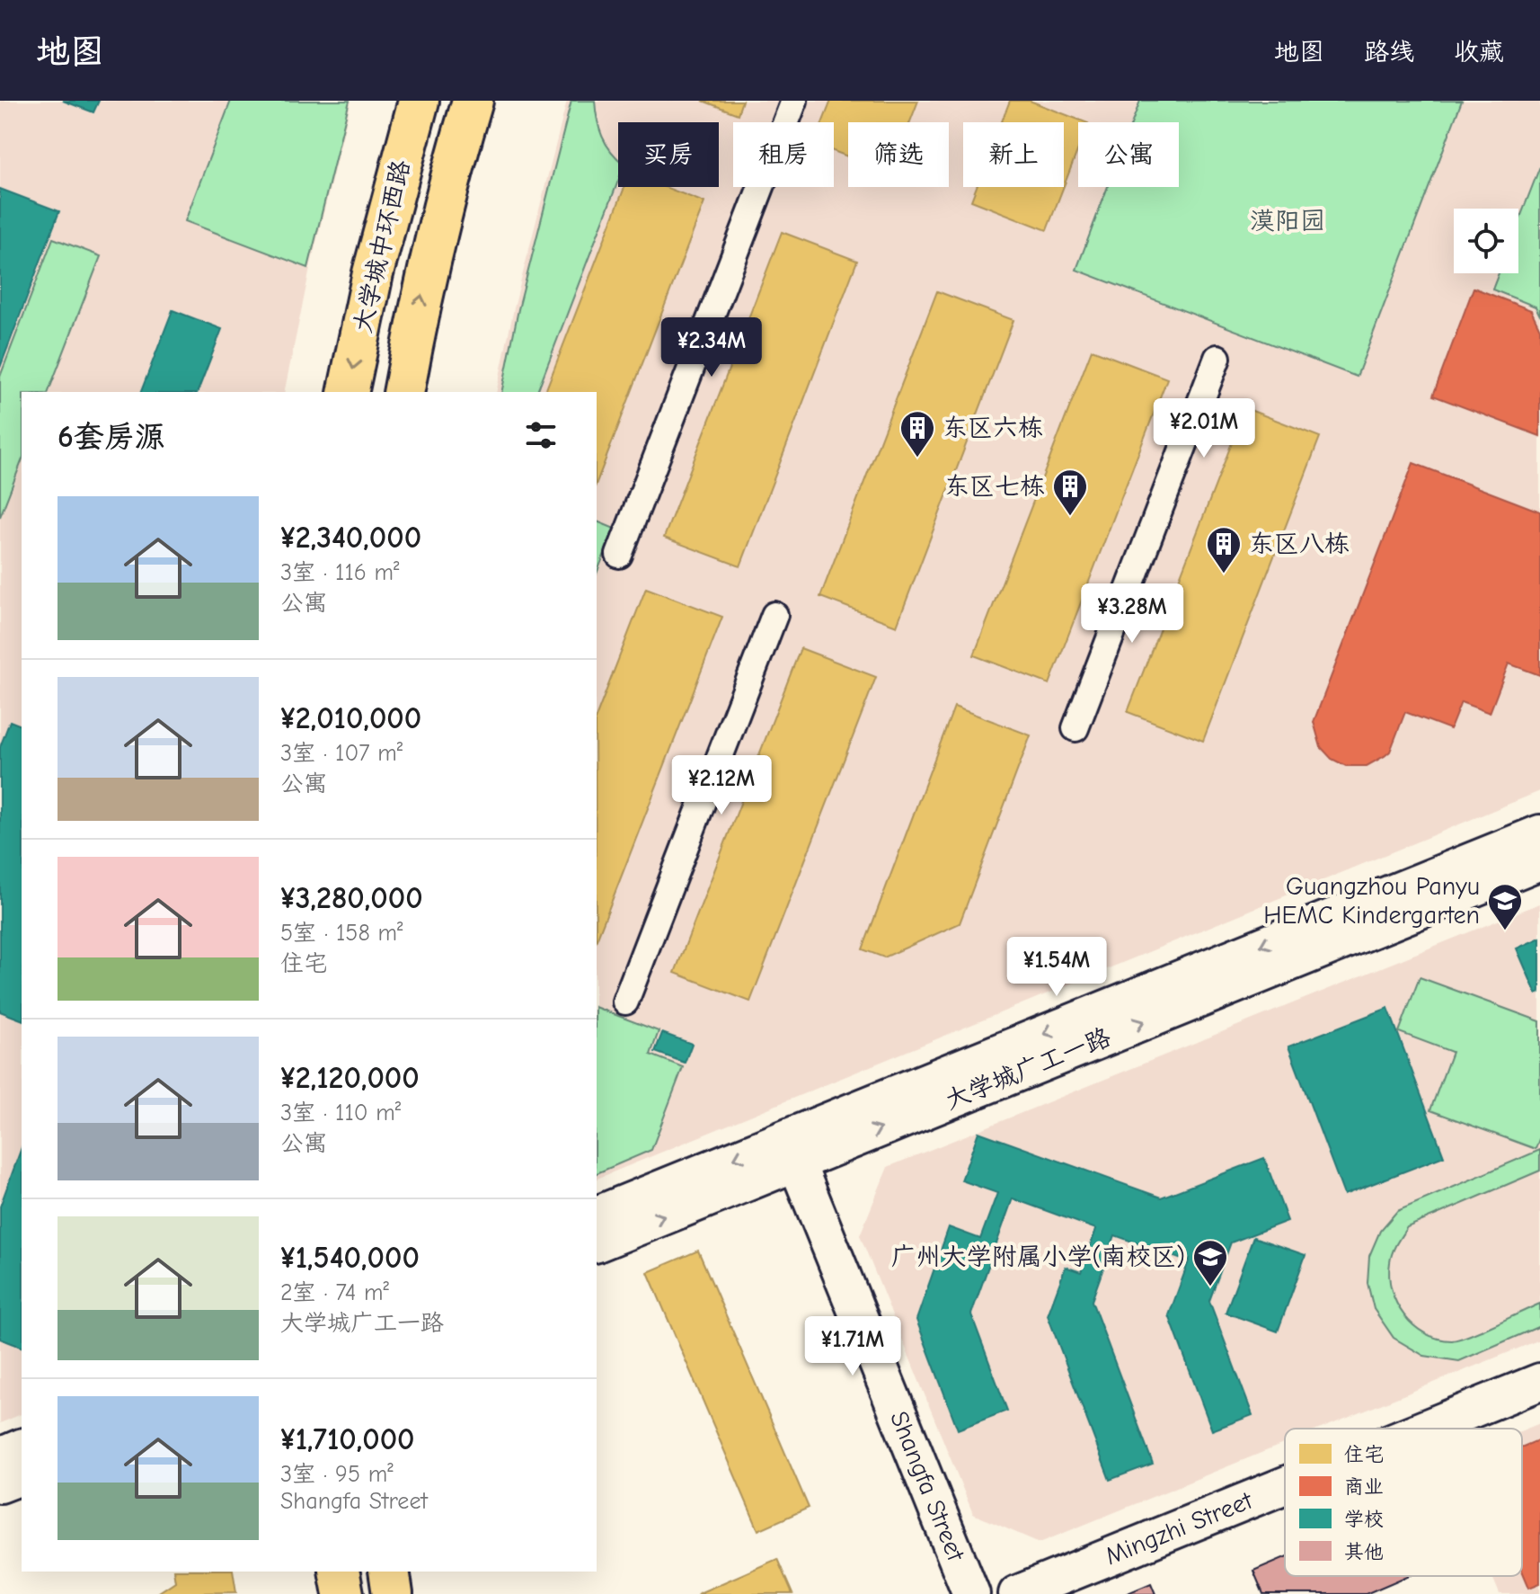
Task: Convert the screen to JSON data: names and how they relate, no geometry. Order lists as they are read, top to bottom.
{
  "streets": {
    "main road": [
      "大学城中环西路",
      "大学城广工一路",
      "Shangfa Street",
      "Mingzhi Street"
    ]
  },
  "crossings": [
    ["大学城广工一路", "Shangfa Street"]
  ],
  "parks": ["漠阳园"],
  "places": {
    "building": ["东区六栋", "东区七栋", "东区八栋"],
    "school or university": ["Guangzhou Panyu HEMC Kindergarten", "广州大学附属小学(南校区)"]
  },
  "legend": [
    "住宅",
    "商业",
    "学校",
    "其他"
  ],
  "page": {
    "header": "地图",
    "nav": ["地图", "路线", "收藏"],
    "chip": [
      "买房",
      "租房",
      "筛选",
      "新上",
      "公寓"
    ],
    "price": [
      "¥2.34M",
      "¥2.01M",
      "¥3.28M",
      "¥2.12M",
      "¥1.54M",
      "¥1.71M"
    ],
    "heading": "6套房源",
    "list": [
      {
        "name": "¥2,340,000",
        "note": "3室 · 116 m² · 公寓"
      },
      {
        "name": "¥2,010,000",
        "note": "3室 · 107 m² · 公寓"
      },
      {
        "name": "¥3,280,000",
        "note": "5室 · 158 m² · 住宅"
      },
      {
        "name": "¥2,120,000",
        "note": "3室 · 110 m² · 公寓"
      },
      {
        "name": "¥1,540,000",
        "note": "2室 · 74 m² · 大学城广工一路"
      },
      {
        "name": "¥1,710,000",
        "note": "3室 · 95 m² · Shangfa Street"
      }
    ]
  }
}
